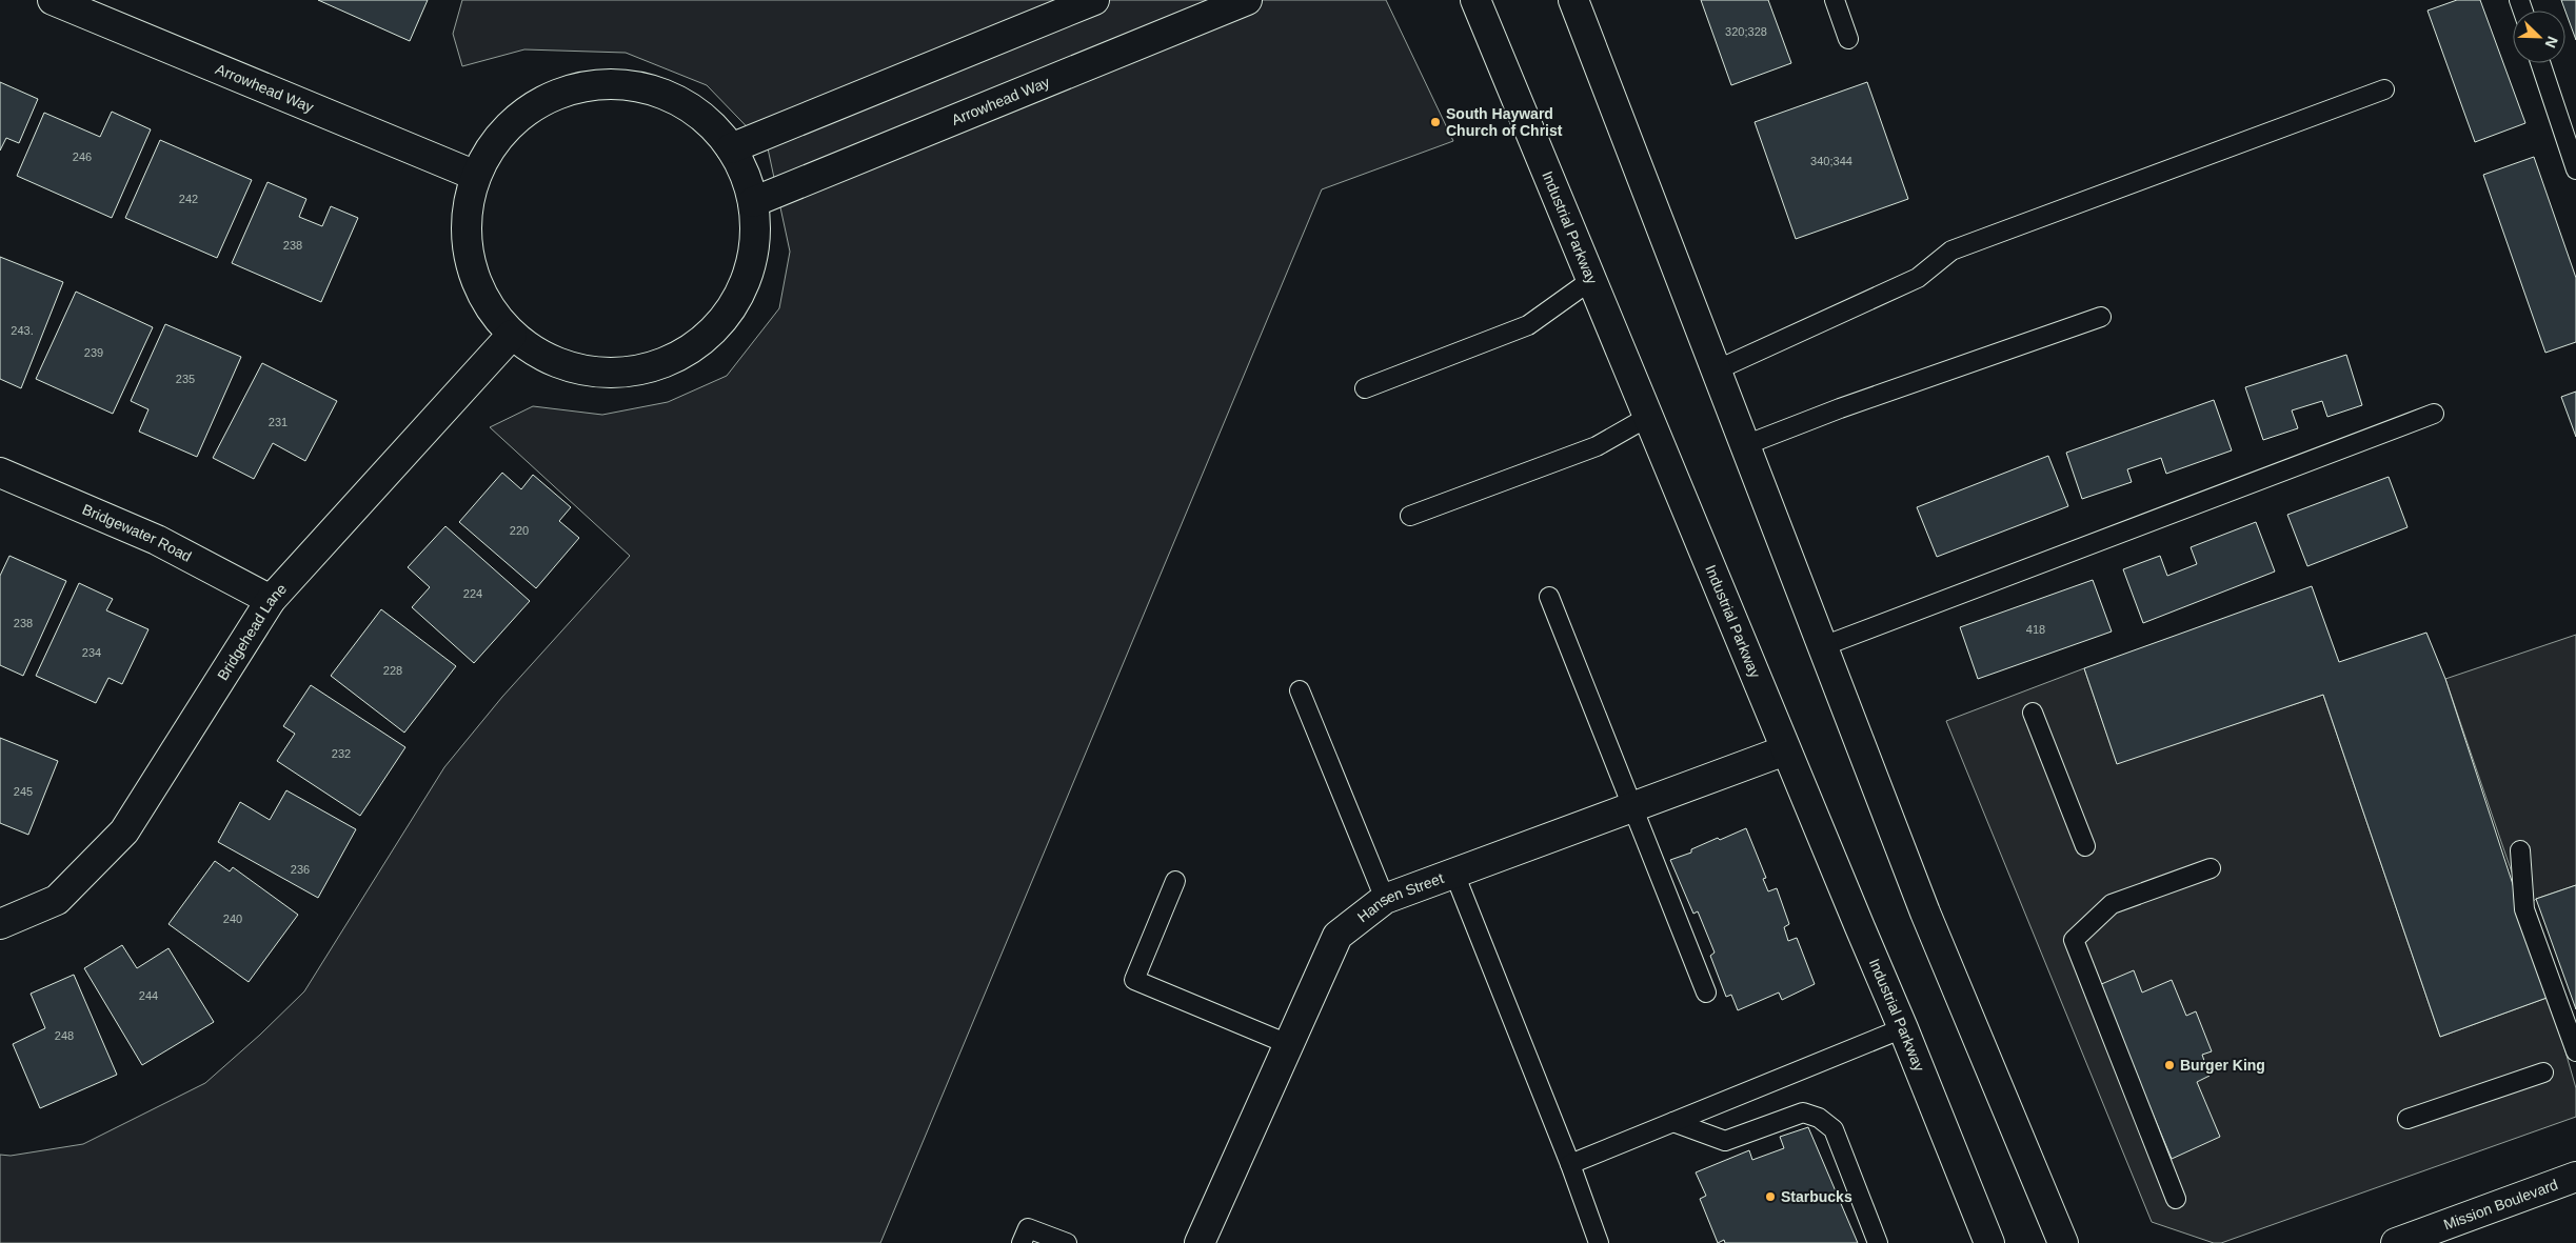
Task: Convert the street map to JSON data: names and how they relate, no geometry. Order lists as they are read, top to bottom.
{
  "streets": {
    "street": [
      "Arrowhead Way",
      "Industrial Parkway",
      "Bridgewater Road",
      "Bridgehead Lane",
      "Hansen Street",
      "Mission Boulevard"
    ]
  },
  "crossings": [
    ["Industrial Parkway", "Hansen Street"],
    ["Bridgewater Road", "Bridgehead Lane"]
  ],
  "places": ["South Hayward Church of Christ", "Burger King", "Starbucks"],
  "house_numbers": [
    "320;328",
    "246",
    "340;344",
    "242",
    "238",
    "243.",
    "239",
    "235",
    "231",
    "220",
    "224",
    "238",
    "418",
    "234",
    "228",
    "232",
    "245",
    "236",
    "240",
    "244",
    "248"
  ],
  "north": "bottom right"
}
